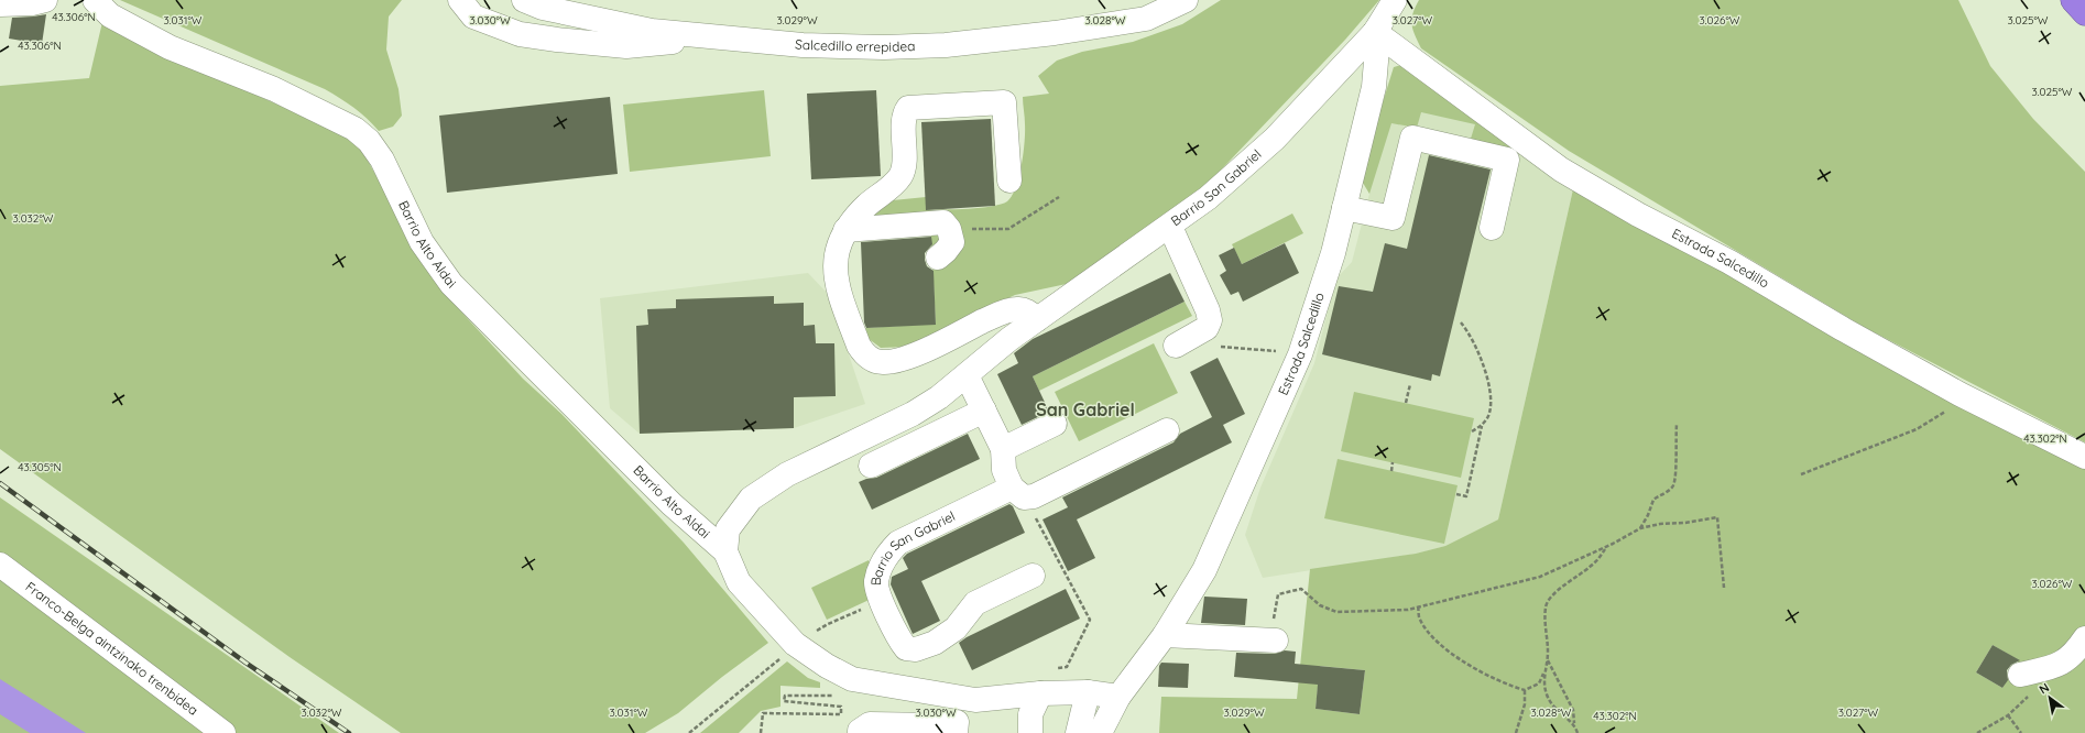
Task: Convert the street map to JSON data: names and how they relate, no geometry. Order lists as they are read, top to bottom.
{
  "streets": {
    "street": [
      "Salcedillo errepidea",
      "Barrio San Gabriel",
      "Barrio Alto Aldai",
      "Estrada Salcedillo",
      "Franco-Belga aintzinako trenbidea"
    ]
  },
  "crossings": [
    ["Barrio San Gabriel", "Barrio Alto Aldai"],
    ["Barrio San Gabriel", "Estrada Salcedillo"]
  ],
  "districts": ["San Gabriel"],
  "north": "top left",
  "coordinates": [
    "43.306°N",
    "3.025°W",
    "3.031°W",
    "3.030°W",
    "3.029°W",
    "3.028°W",
    "3.027°W",
    "3.026°W",
    "3.032°W",
    "43.302°N",
    "43.305°N"
  ]
}
